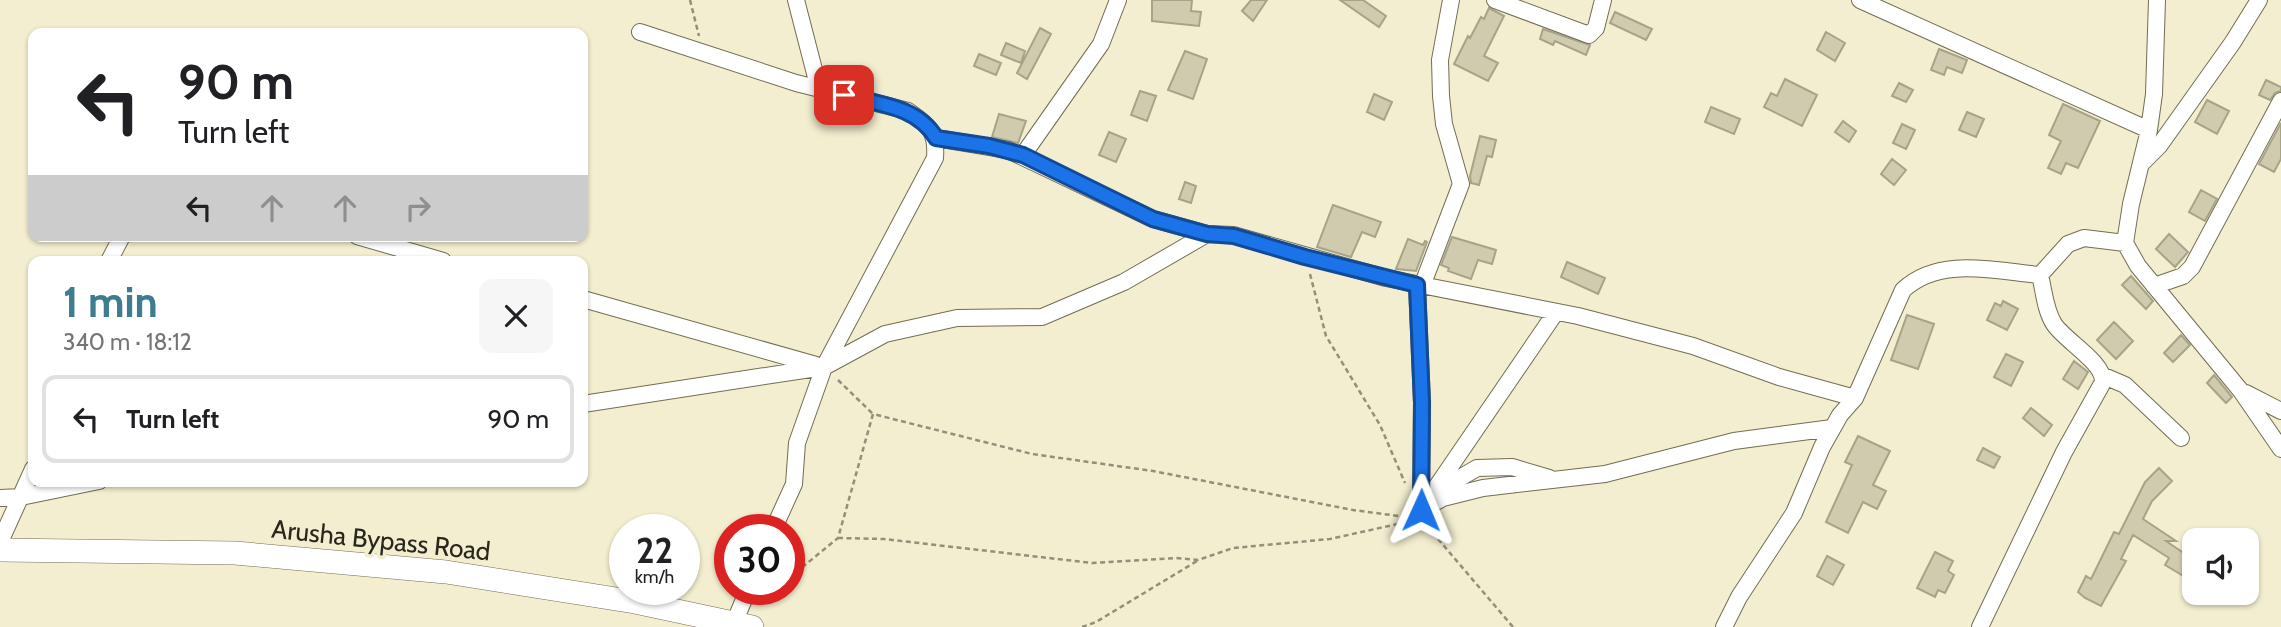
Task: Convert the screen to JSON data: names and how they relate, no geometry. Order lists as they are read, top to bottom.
{
  "streets": {
    "main road": ["Arusha Bypass Road"]
  },
  "page": {
    "turn": ["90 m", "Turn left"],
    "heading": ["1 min", "340 m · 18:12"],
    "list": [
      {
        "name": "Turn left",
        "value": "90 m"
      }
    ],
    "speed": "22 km/h",
    "limit": "30"
  }
}
